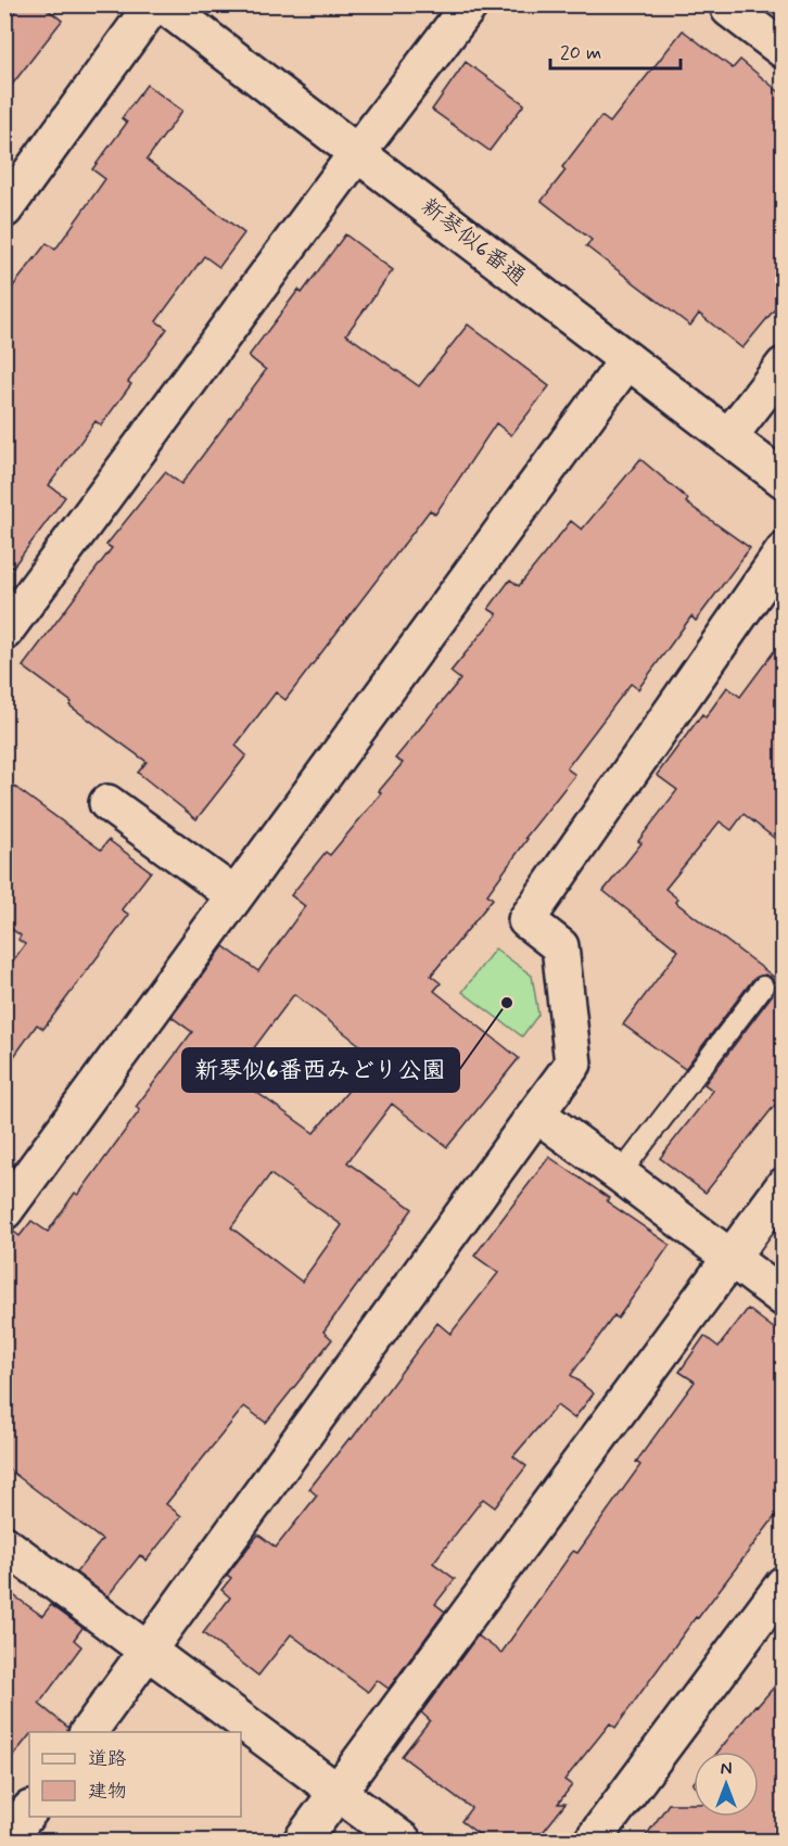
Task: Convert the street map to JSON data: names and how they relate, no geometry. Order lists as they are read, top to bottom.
{
  "streets": {
    "street": ["新琴似6番通"]
  },
  "places": ["新琴似6番西みどり公園"],
  "legend": ["道路", "建物"],
  "scale_bar": "20 m",
  "north": "top"
}
